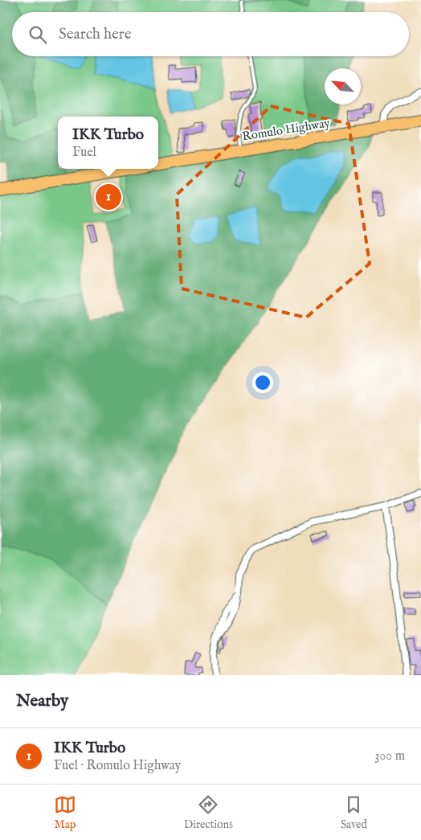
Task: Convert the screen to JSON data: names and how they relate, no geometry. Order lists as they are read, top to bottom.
{
  "streets": {
    "highway": ["Romulo Highway"]
  },
  "north": "top left",
  "page": {
    "search": "Search here",
    "popup": ["IKK Turbo", "Fuel"],
    "pins": "1",
    "heading": "Nearby",
    "list": [
      {
        "mark": "1",
        "name": "IKK Turbo",
        "note": "Fuel · Romulo Highway",
        "value": "300 m"
      }
    ],
    "nav": ["Map", "Directions", "Saved"]
  }
}
